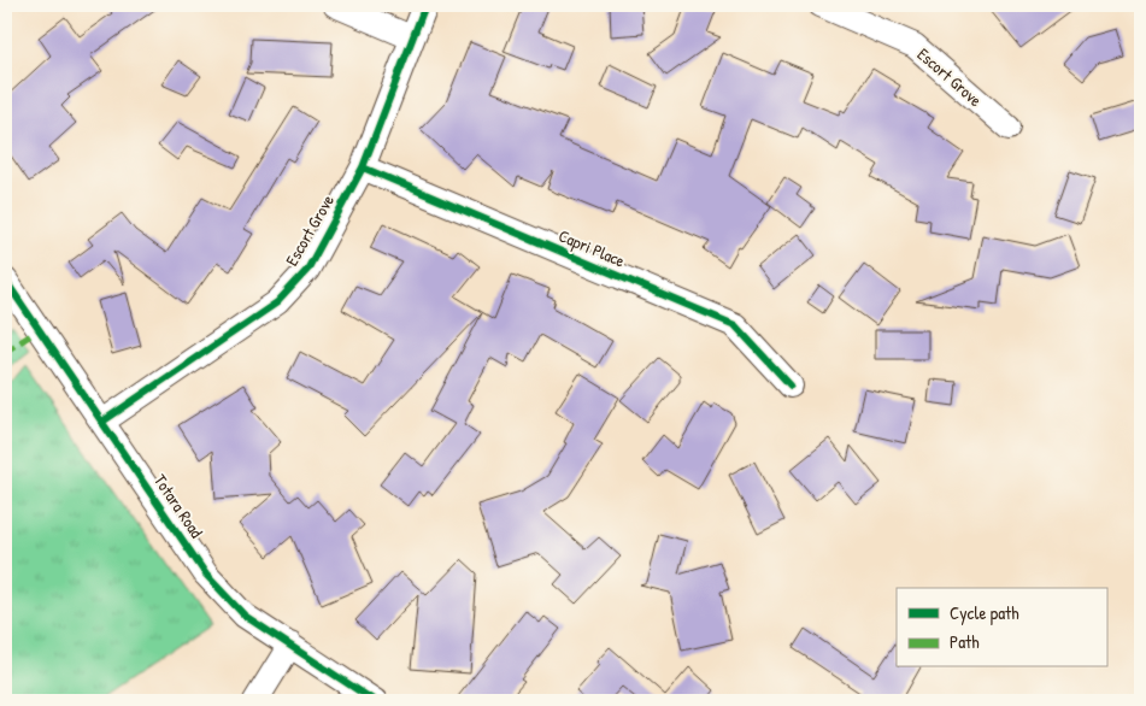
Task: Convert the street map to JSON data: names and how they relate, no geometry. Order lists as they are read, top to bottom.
{
  "streets": {
    "street": ["Escort Grove", "Capri Place", "Totara Road"]
  },
  "crossings": [
    ["Escort Grove", "Capri Place"],
    ["Escort Grove", "Totara Road"]
  ],
  "legend": ["Cycle path", "Path"]
}
